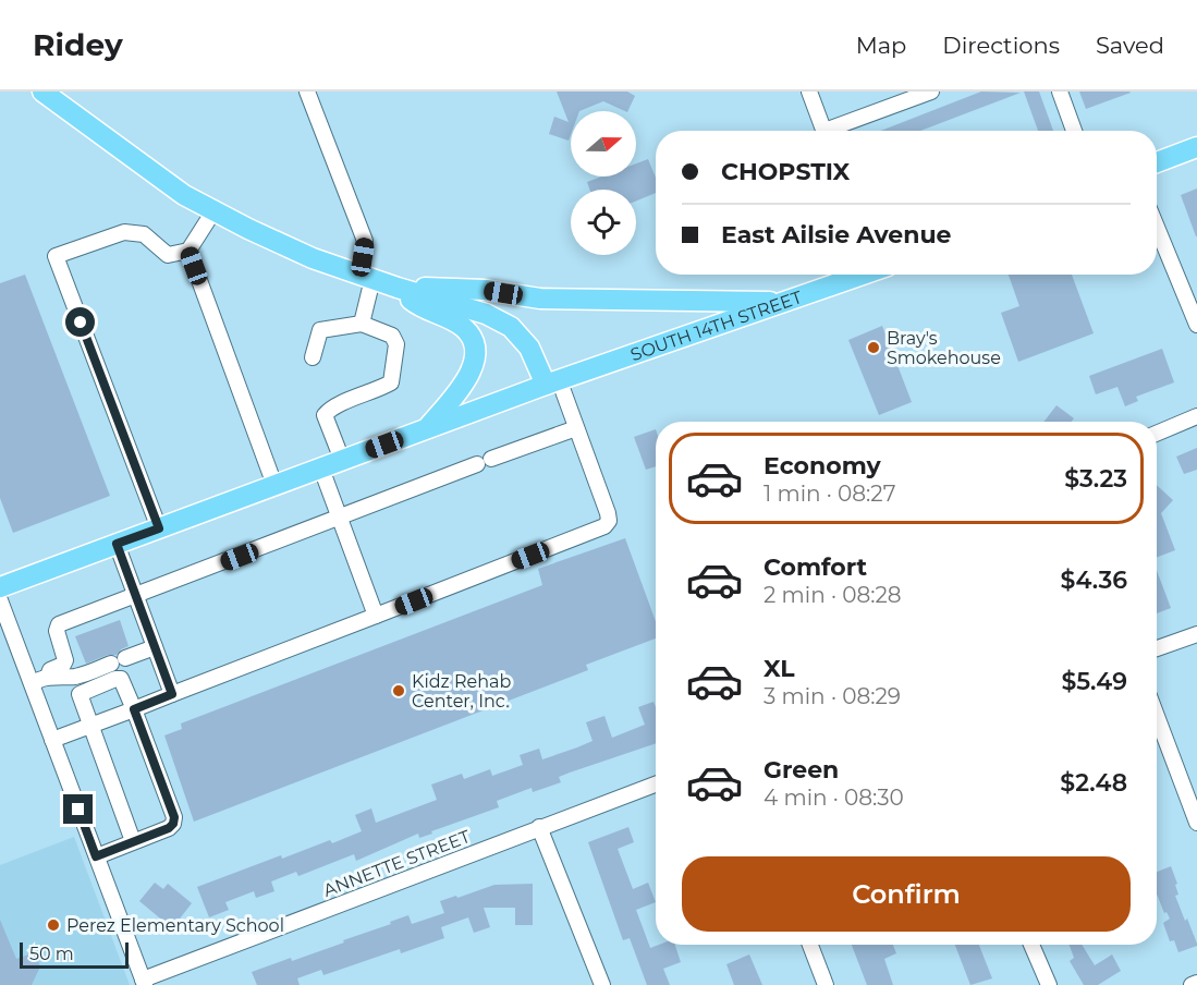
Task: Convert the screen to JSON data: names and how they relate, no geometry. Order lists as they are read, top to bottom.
{
  "streets": {
    "main road": ["SOUTH 14TH STREET"],
    "street": ["ANNETTE STREET"]
  },
  "places": ["Bray's Smokehouse", "Kidz Rehab Center, Inc.", "Perez Elementary School"],
  "scale_bar": "50 m",
  "north": "right",
  "page": {
    "header": "Ridey",
    "nav": ["Map", "Directions", "Saved"],
    "banner": ["CHOPSTIX", "East Ailsie Avenue"],
    "list": [
      {
        "name": "Economy",
        "note": "1 min · 08:27",
        "value": "$3.23"
      },
      {
        "name": "Comfort",
        "note": "2 min · 08:28",
        "value": "$4.36"
      },
      {
        "name": "XL",
        "note": "3 min · 08:29",
        "value": "$5.49"
      },
      {
        "name": "Green",
        "note": "4 min · 08:30",
        "value": "$2.48"
      }
    ],
    "buttons": "Confirm",
    "scale": "50 m"
  }
}
